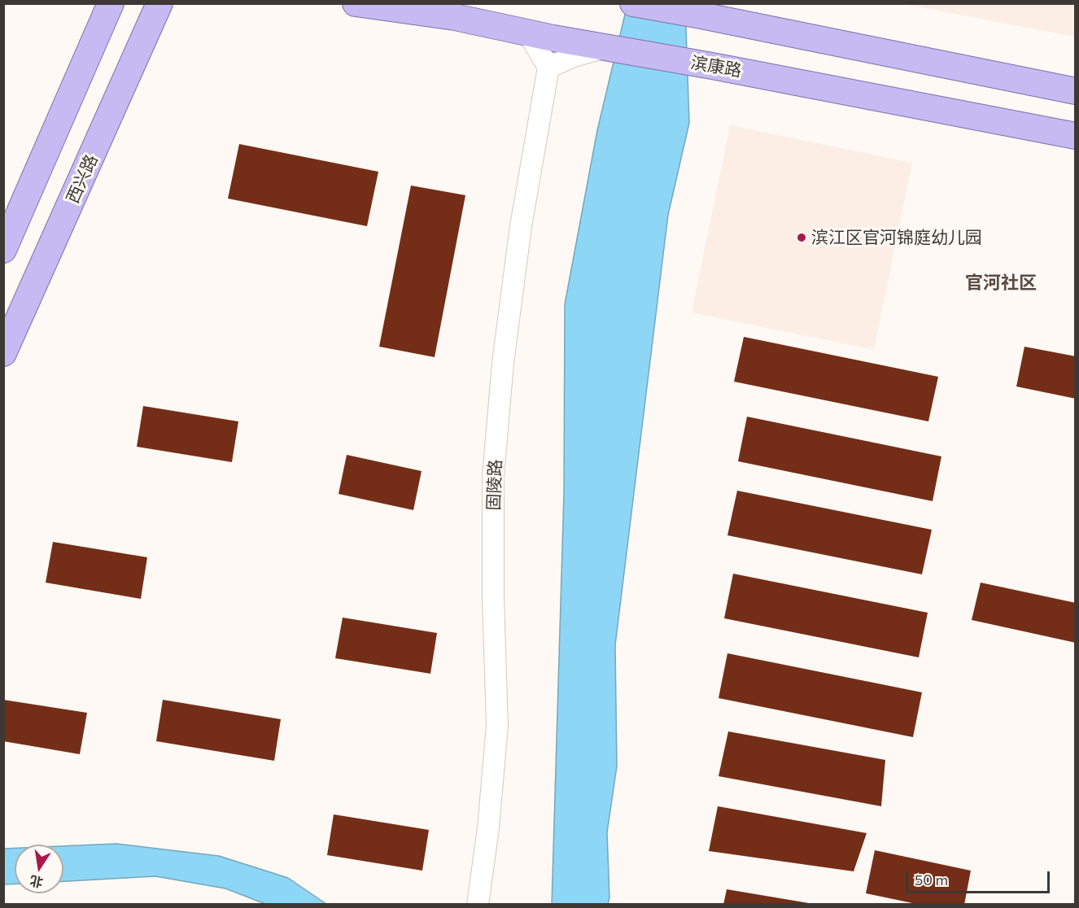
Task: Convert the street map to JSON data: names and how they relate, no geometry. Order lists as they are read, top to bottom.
{
  "streets": {
    "main road": ["滨康路", "西兴路"],
    "street": ["固陵路"]
  },
  "districts": ["官河社区"],
  "places": ["滨江区官河锦庭幼儿园"],
  "scale_bar": "50 m",
  "north": "bottom"
}
